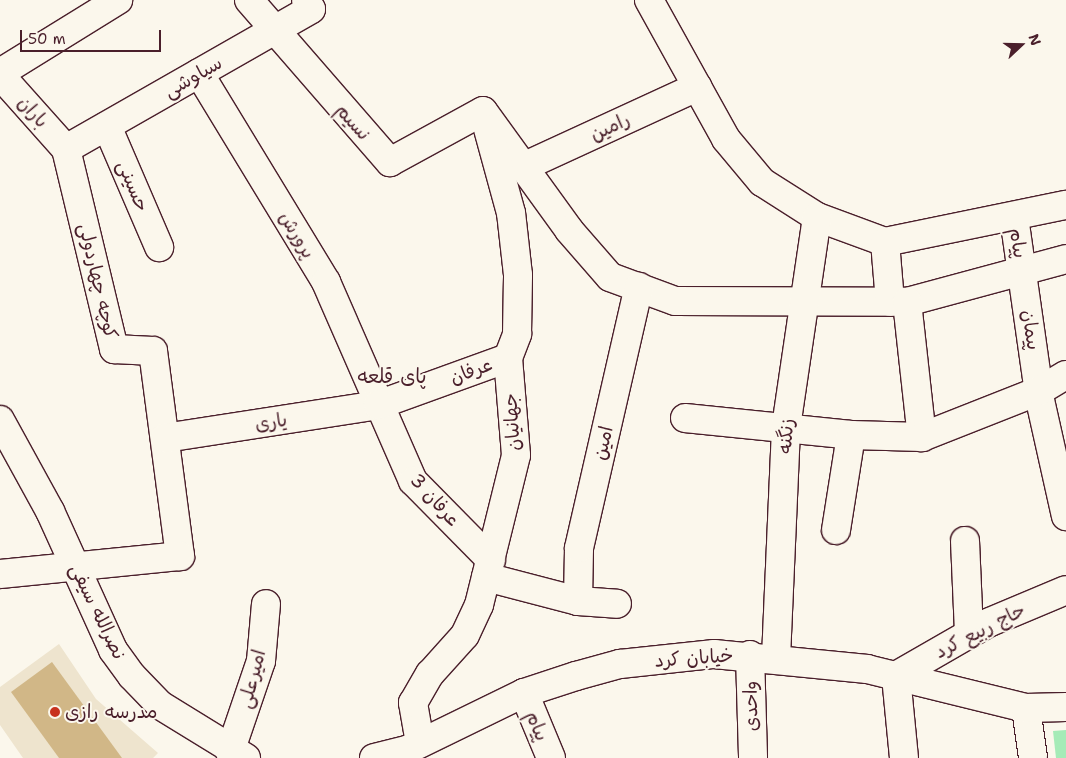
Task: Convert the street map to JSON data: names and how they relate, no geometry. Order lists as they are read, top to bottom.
{
  "streets": {
    "street": [
      "سیاوشی",
      "باران",
      "نسیم",
      "رامین",
      "حسینی",
      "پرورش",
      "پیام",
      "کوچه چهاردولی",
      "پیمان",
      "عرفان",
      "یاری",
      "جهانیان",
      "زنگنه",
      "امین",
      "عرفان 3",
      "نصرالله سیفی",
      "حاج ربیع کرد",
      "خیابان کرد",
      "امیرعلی",
      "واحدی"
    ]
  },
  "crossings": [
    ["سیاوشی", "باران"],
    ["سیاوشی", "نسیم"],
    ["سیاوشی", "حسینی"],
    ["سیاوشی", "پرورش"],
    ["سیاوشی", "کوچه چهاردولی"],
    ["باران", "کوچه چهاردولی"],
    ["نسیم", "جهانیان"],
    ["پرورش", "عرفان"],
    ["پرورش", "یاری"],
    ["پرورش", "عرفان 3"],
    ["پیام", "پیمان"],
    ["پیام", "خیابان کرد"],
    ["کوچه چهاردولی", "یاری"],
    ["کوچه چهاردولی", "نصرالله سیفی"],
    ["عرفان", "یاری"],
    ["عرفان", "جهانیان"],
    ["عرفان", "عرفان 3"],
    ["یاری", "عرفان 3"],
    ["جهانیان", "عرفان 3"],
    ["جهانیان", "خیابان کرد"],
    ["زنگنه", "خیابان کرد"],
    ["زنگنه", "واحدی"],
    ["نصرالله سیفی", "امیرعلی"],
    ["حاج ربیع کرد", "خیابان کرد"],
    ["خیابان کرد", "واحدی"]
  ],
  "districts": ["پای قلعه"],
  "places": ["مدرسه رازی"],
  "scale_bar": "50 m",
  "north": "right"
}
